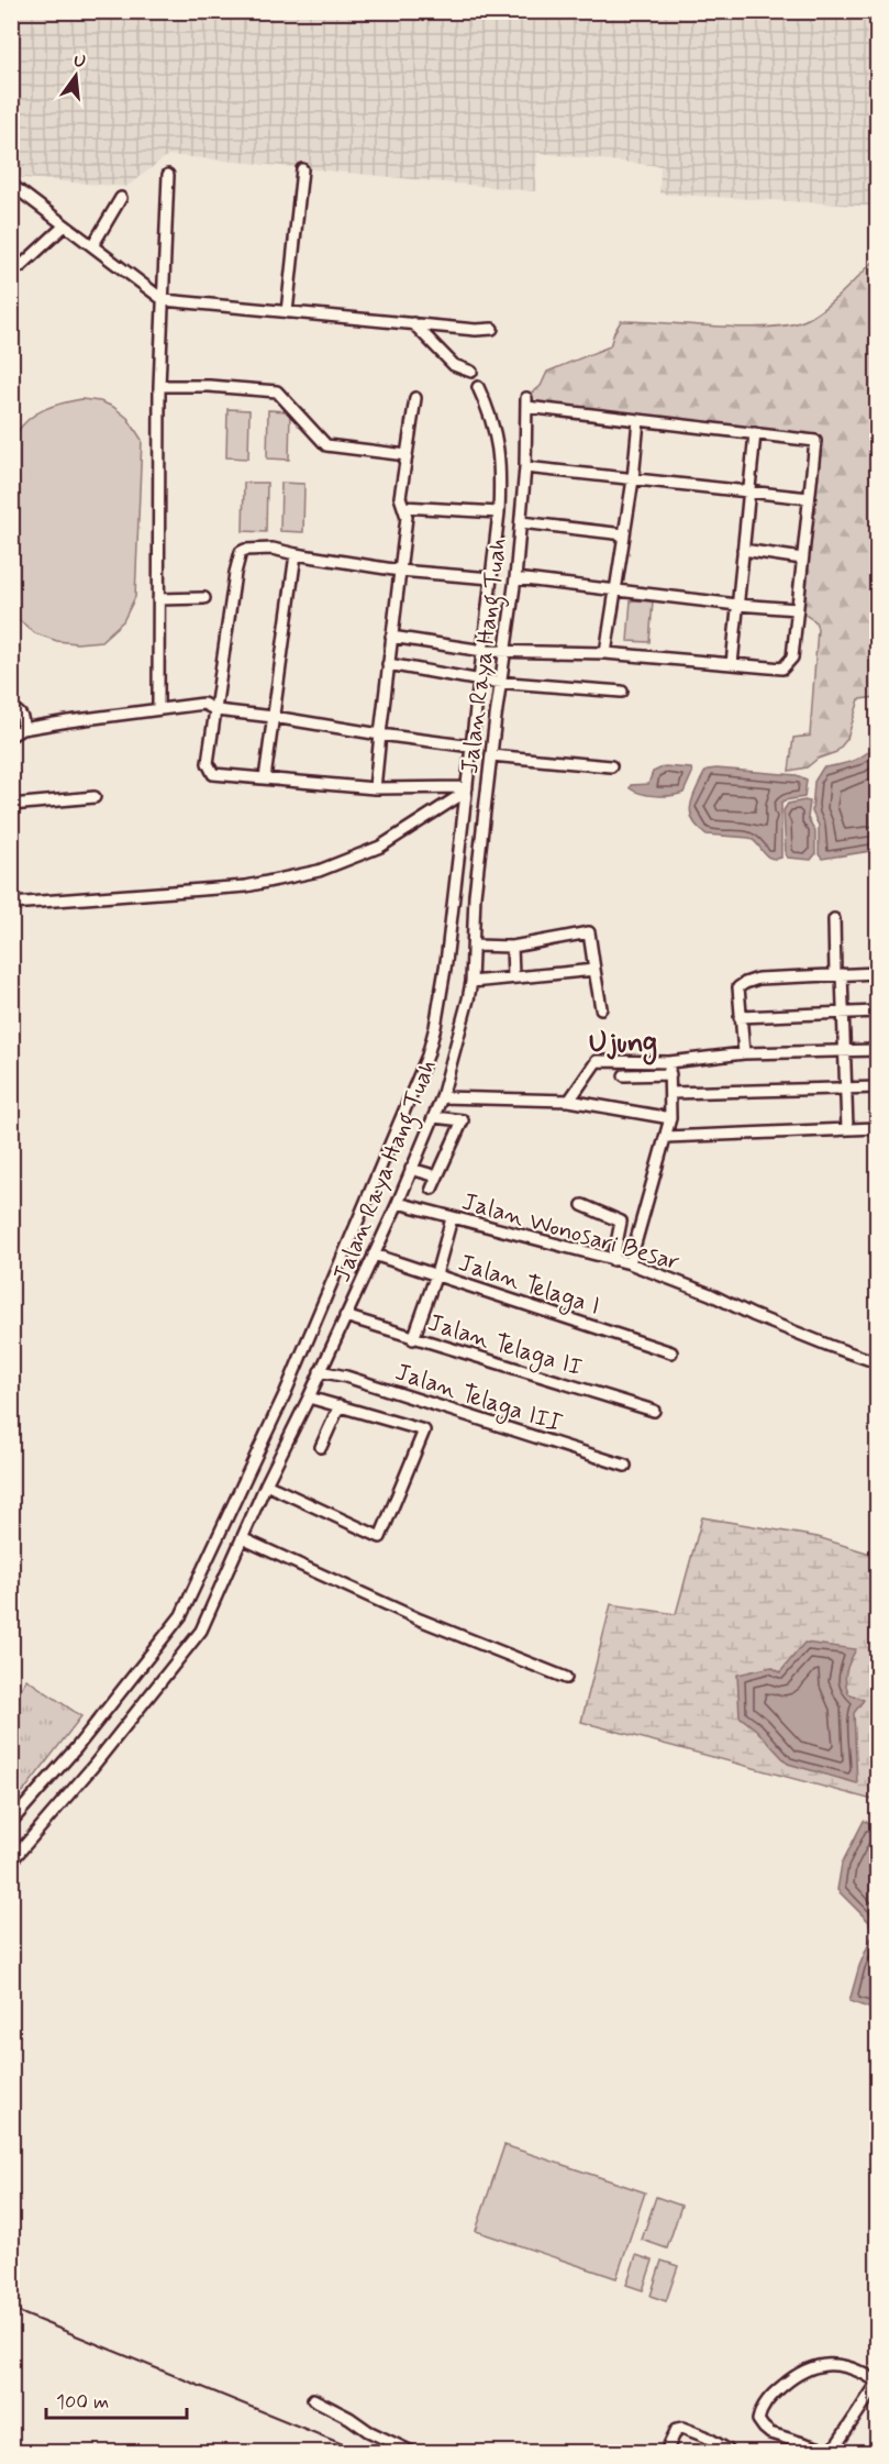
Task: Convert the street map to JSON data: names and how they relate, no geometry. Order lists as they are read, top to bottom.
{
  "streets": {
    "street": [
      "Jalan Raya Hang Tuah",
      "Jalan Wonosari Besar",
      "Jalan Telaga I",
      "Jalan Telaga II",
      "Jalan Telaga III"
    ]
  },
  "crossings": [
    ["Jalan Raya Hang Tuah", "Jalan Wonosari Besar"],
    ["Jalan Raya Hang Tuah", "Jalan Telaga I"],
    ["Jalan Raya Hang Tuah", "Jalan Telaga II"],
    ["Jalan Raya Hang Tuah", "Jalan Telaga III"]
  ],
  "districts": ["Ujung"],
  "scale_bar": "100 m",
  "north": "top"
}
